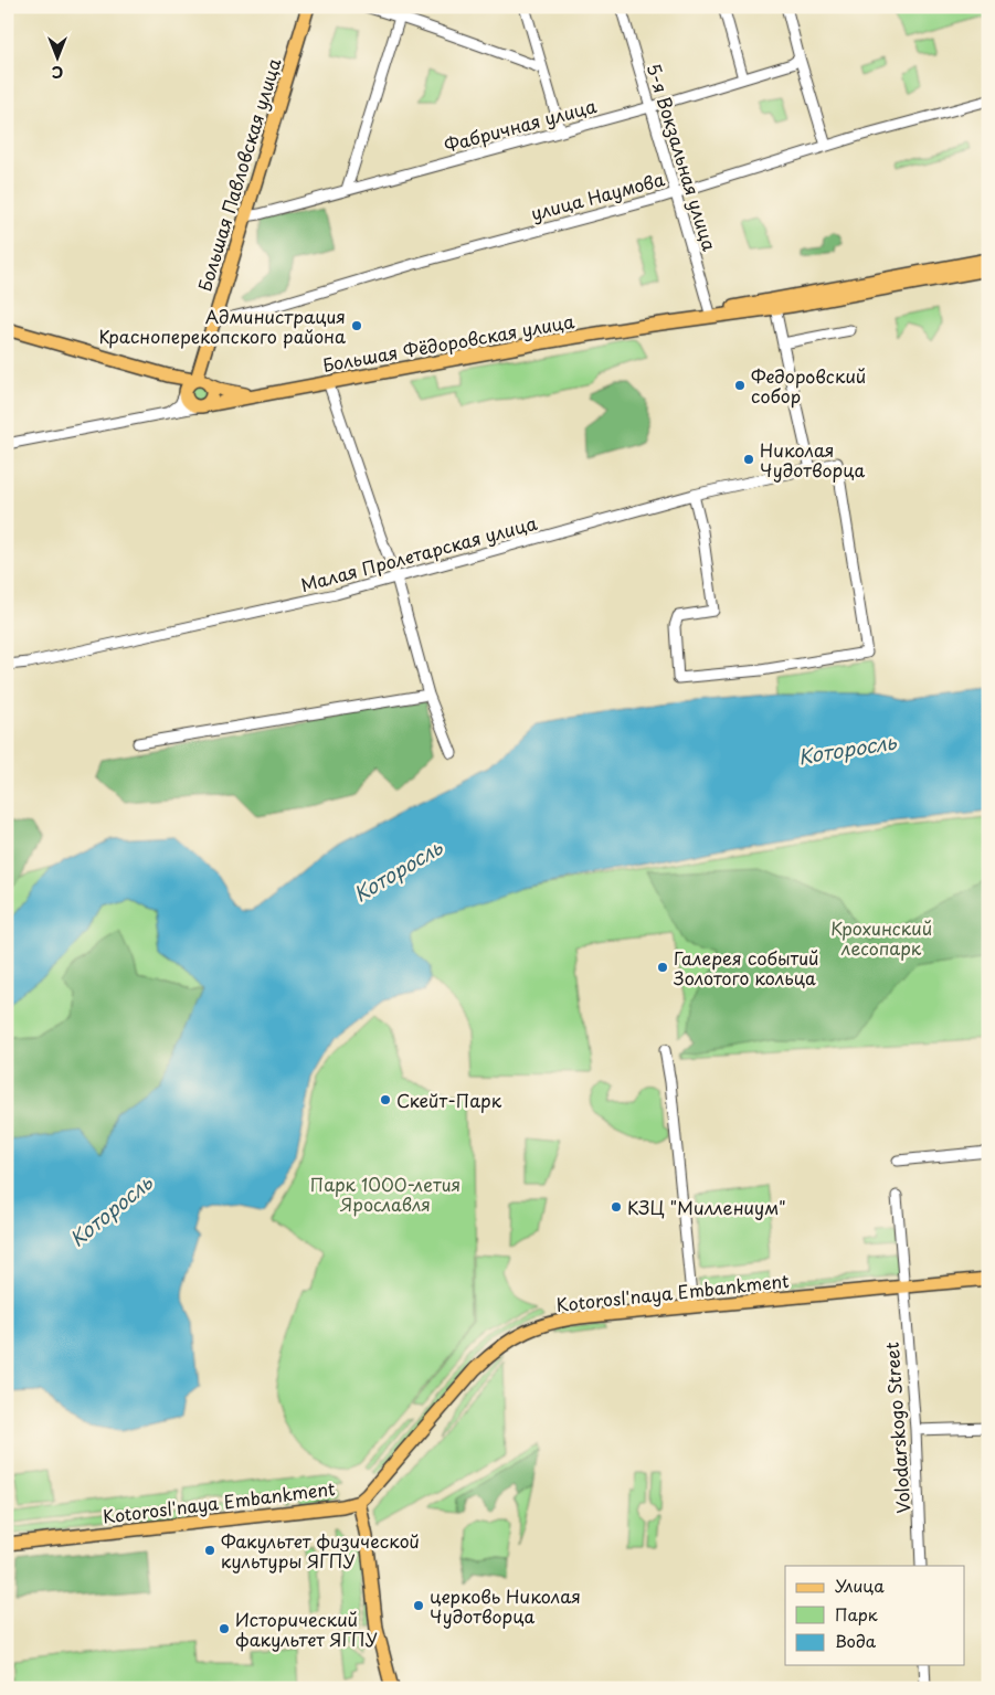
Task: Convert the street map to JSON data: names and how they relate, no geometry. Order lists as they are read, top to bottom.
{
  "streets": {
    "main road": ["Большая Павловская улица", "Большая Фёдоровская улица", "Kotorosl'naya Embankment"],
    "street": [
      "Фабричная улица",
      "5-я Вокзальная улица",
      "улица Наумова",
      "Малая Пролетарская улица",
      "Volodarskogo Street"
    ]
  },
  "crossings": [
    ["Фабричная улица", "5-я Вокзальная улица"],
    ["Фабричная улица", "Большая Павловская улица"],
    ["5-я Вокзальная улица", "улица Наумова"],
    ["5-я Вокзальная улица", "Большая Фёдоровская улица"],
    ["Большая Павловская улица", "улица Наумова"],
    ["Большая Павловская улица", "Большая Фёдоровская улица"],
    ["Kotorosl'naya Embankment", "Volodarskogo Street"]
  ],
  "water": ["Которосль"],
  "parks": ["Крохинский лесопарк", "Парк 1000-летия Ярославля"],
  "places": [
    "Администрация Красноперекопского района",
    "Федоровский собор",
    "Николая Чудотворца",
    "Галерея событий Золотого кольца",
    "Скейт-Парк",
    "КЗЦ \"Миллениум\"",
    "Факультет физической культуры ЯГПУ",
    "церковь Николая Чудотворца",
    "Исторический факультет ЯГПУ"
  ],
  "legend": ["Улица", "Парк", "Вода"],
  "north": "bottom"
}
